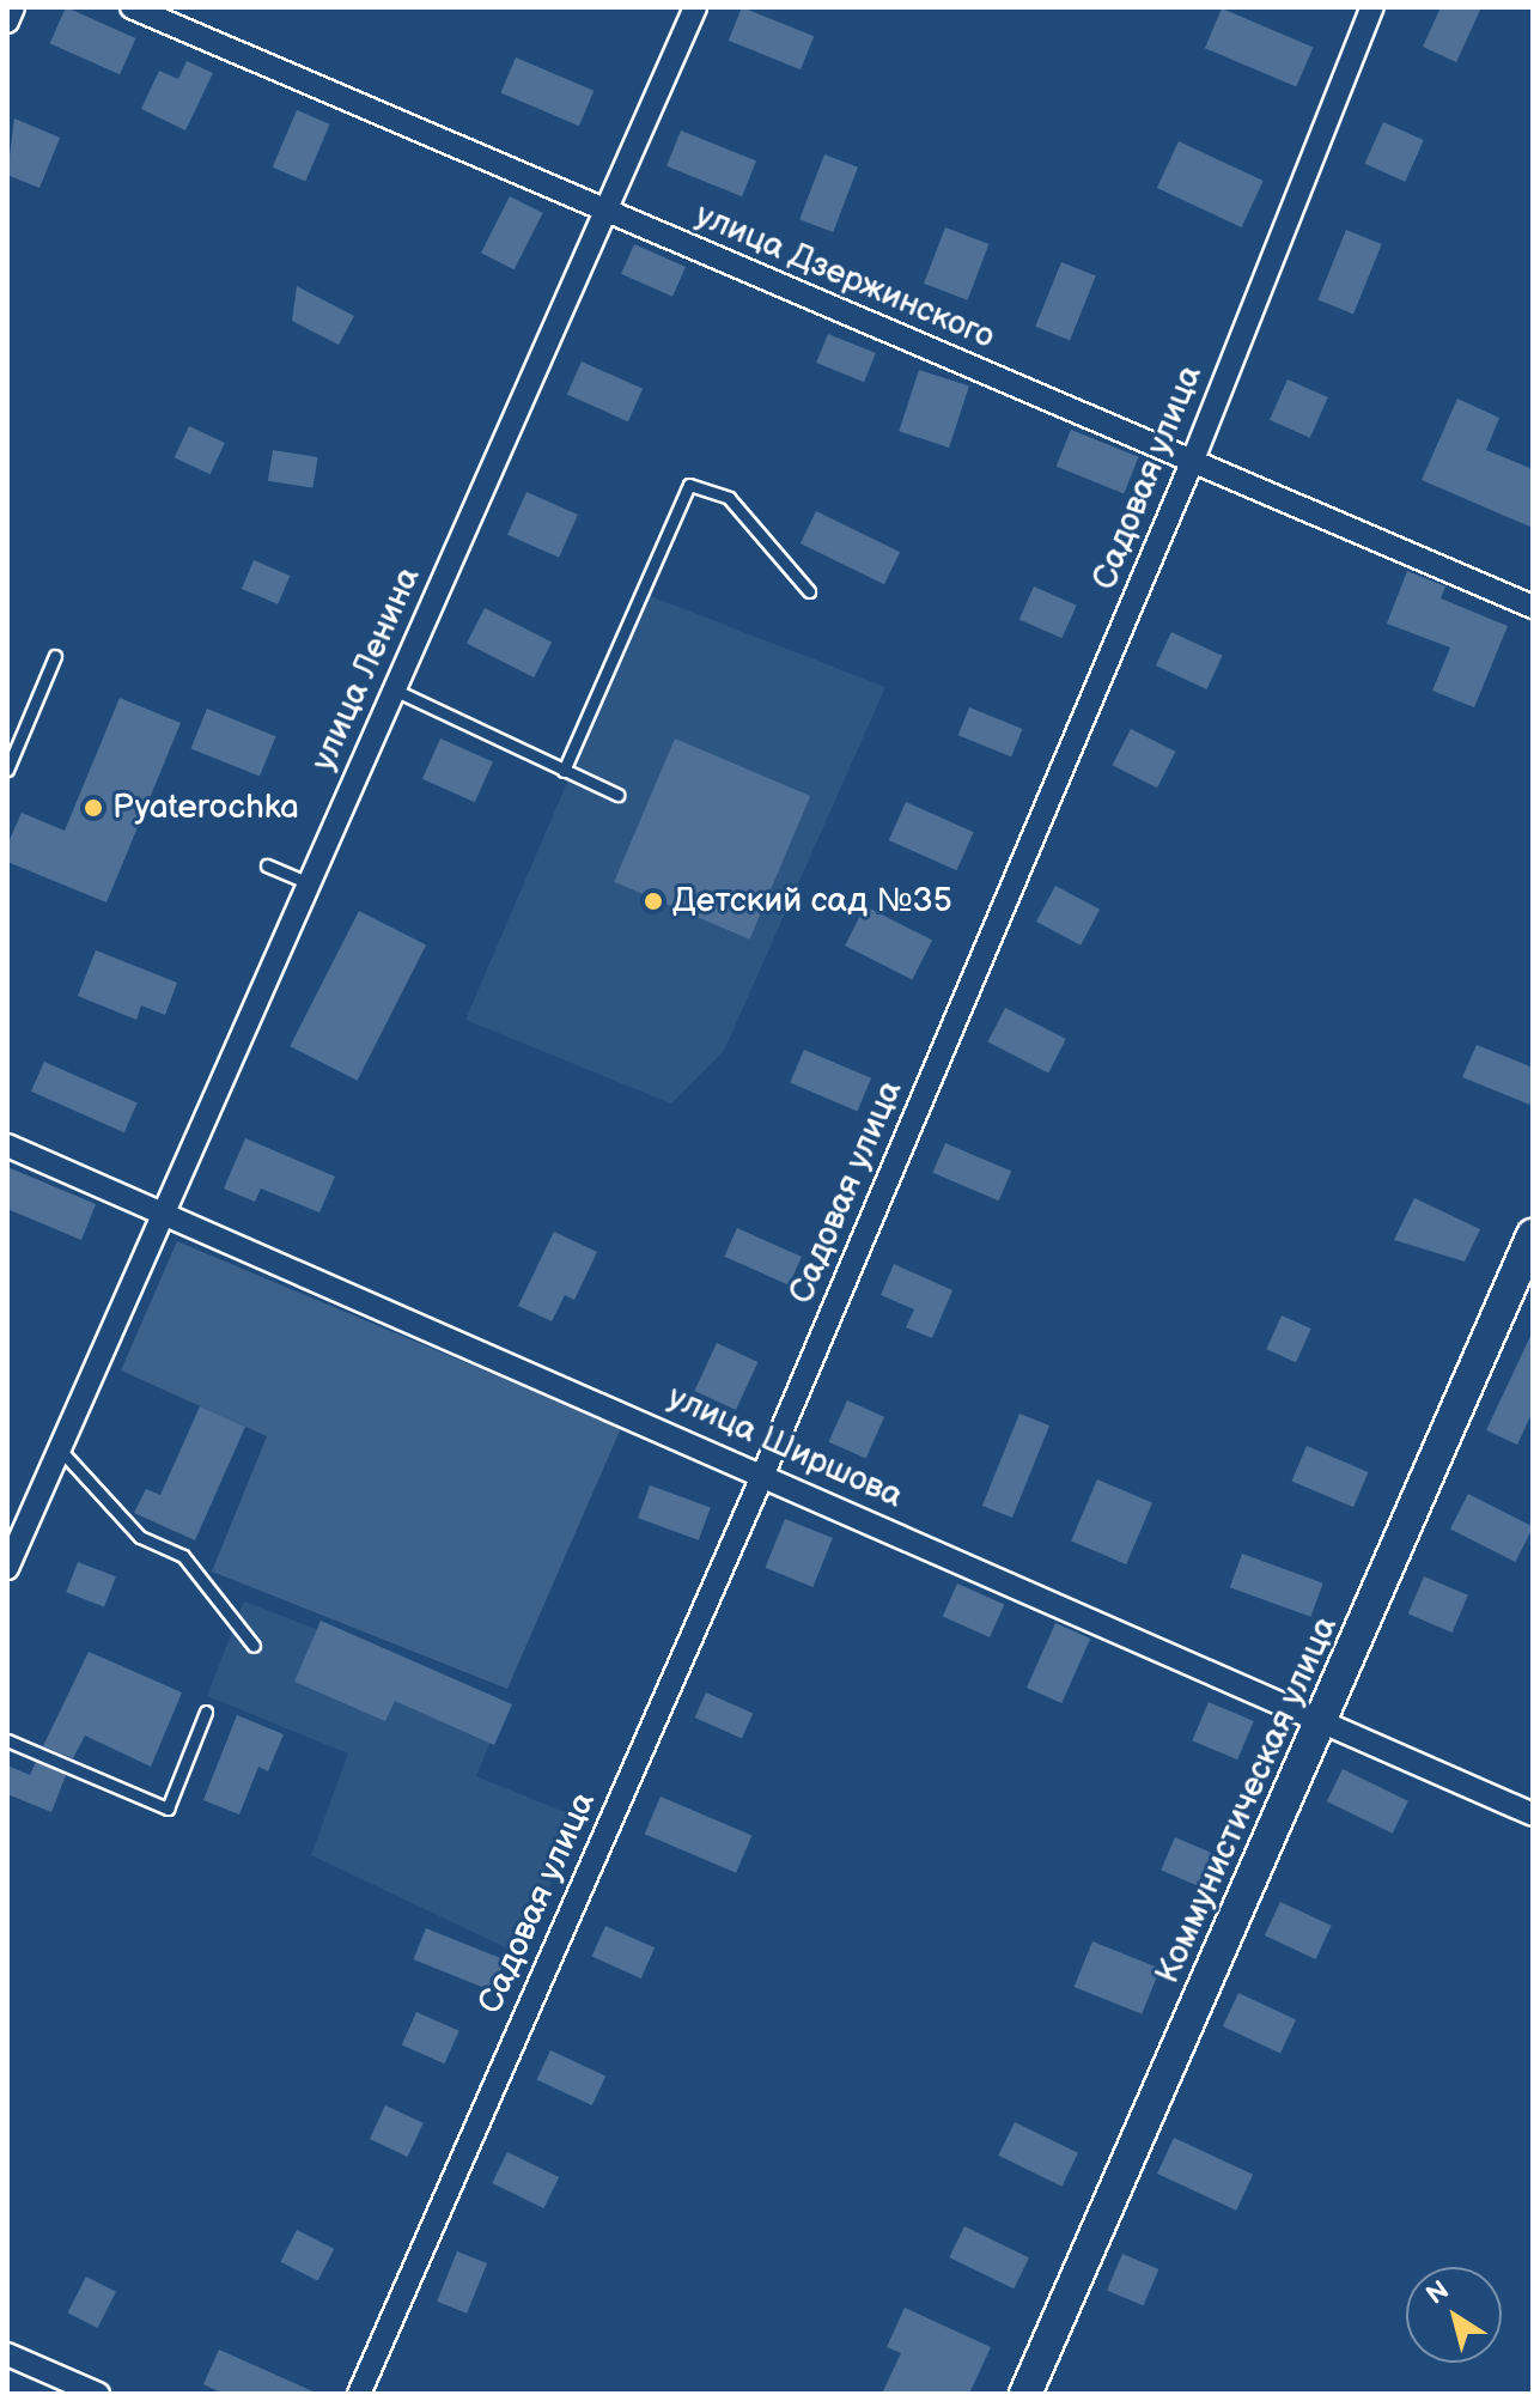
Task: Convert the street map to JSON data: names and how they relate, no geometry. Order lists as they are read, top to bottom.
{
  "streets": {
    "street": [
      "улица Дзержинского",
      "Садовая улица",
      "улица Ленина",
      "улица Ширшова",
      "Коммунистическая улица"
    ]
  },
  "crossings": [
    ["улица Дзержинского", "Садовая улица"],
    ["улица Дзержинского", "улица Ленина"],
    ["Садовая улица", "улица Ширшова"],
    ["улица Ленина", "улица Ширшова"],
    ["улица Ширшова", "Коммунистическая улица"]
  ],
  "places": ["Pyaterochka", "Детский сад №35"],
  "north": "top left"
}
